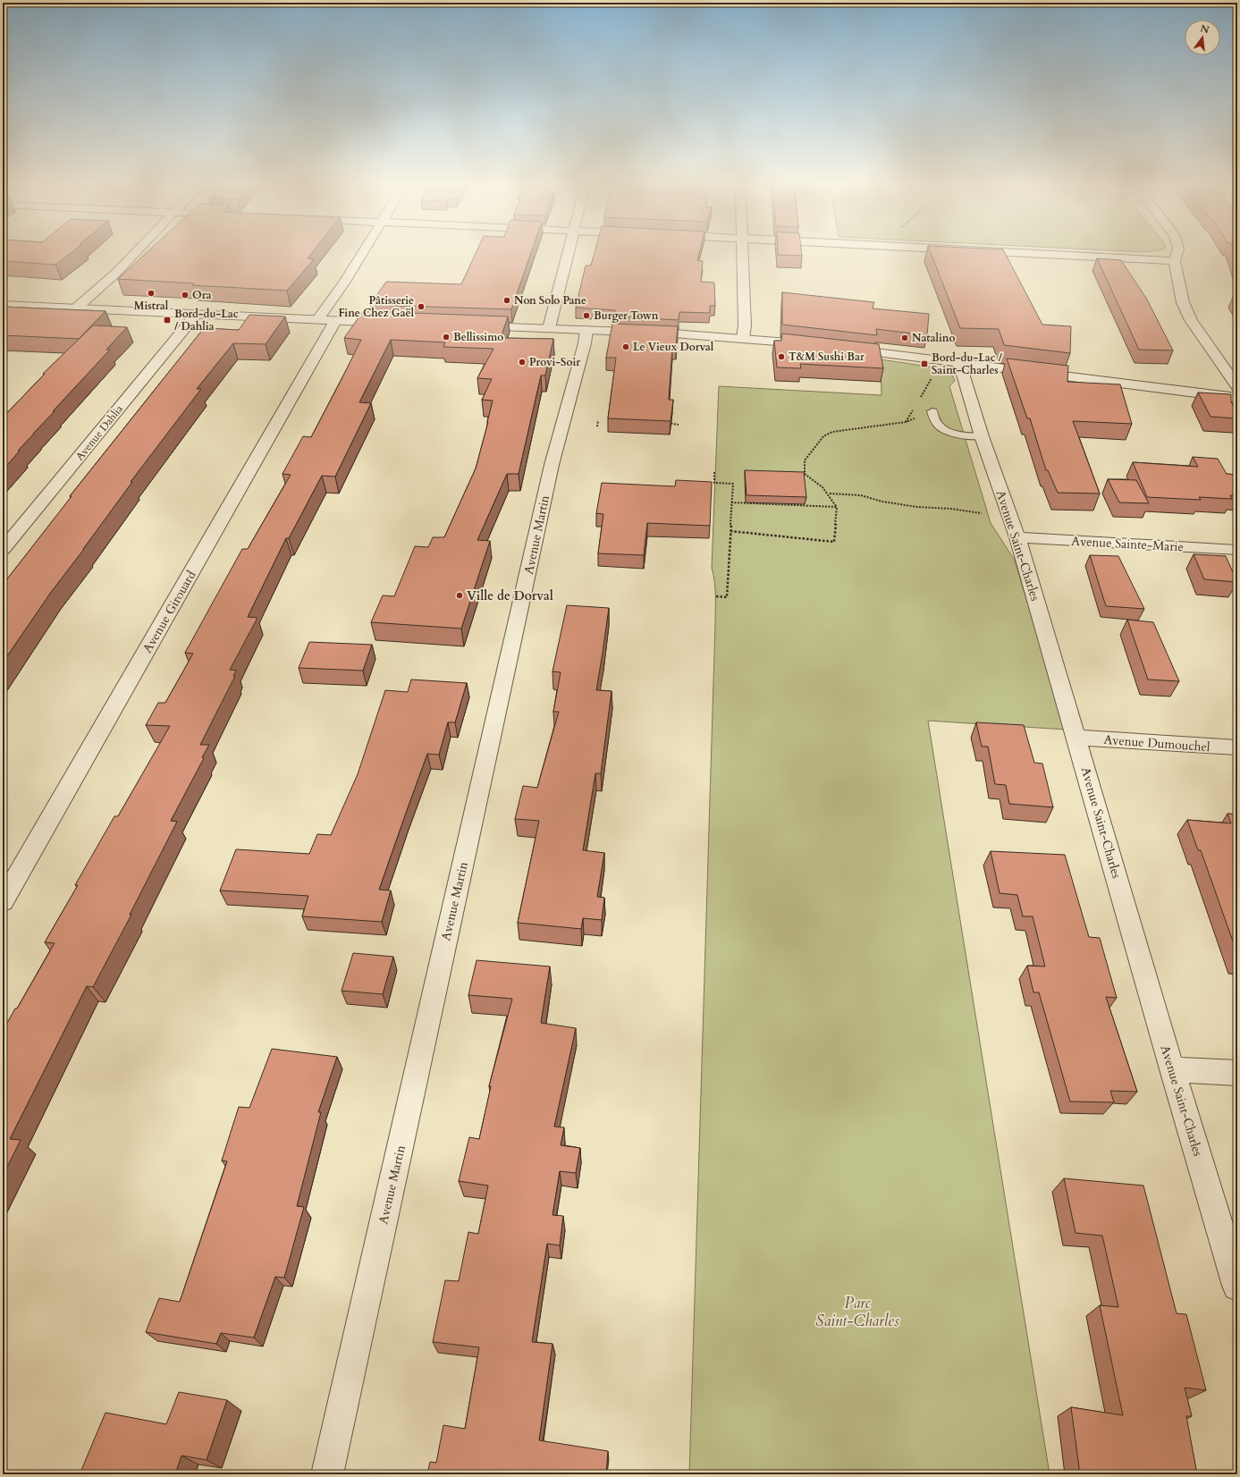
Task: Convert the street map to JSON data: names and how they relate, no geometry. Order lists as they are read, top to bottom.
{
  "streets": {
    "street": [
      "Avenue Dahlia",
      "Avenue Martin",
      "Avenue Sainte-Marie",
      "Avenue Saint-Charles",
      "Avenue Girouard",
      "Avenue Dumouchel"
    ]
  },
  "crossings": [
    ["Avenue Sainte-Marie", "Avenue Saint-Charles"],
    ["Avenue Saint-Charles", "Avenue Dumouchel"]
  ],
  "parks": ["Parc Saint-Charles"],
  "places": {
    "other": [
      "Mistral",
      "Ora",
      "Non Solo Pane",
      "Pâtisserie Fine Chez Gaël",
      "Burger Town",
      "Bellissimo",
      "Natalino",
      "Le Vieux Dorval",
      "T&M Sushi Bar",
      "Provi-Soir",
      "Ville de Dorval"
    ],
    "transit": ["Bord-du-Lac / Dahlia", "Bord-du-Lac / Saint-Charles"]
  },
  "north": "top"
}
